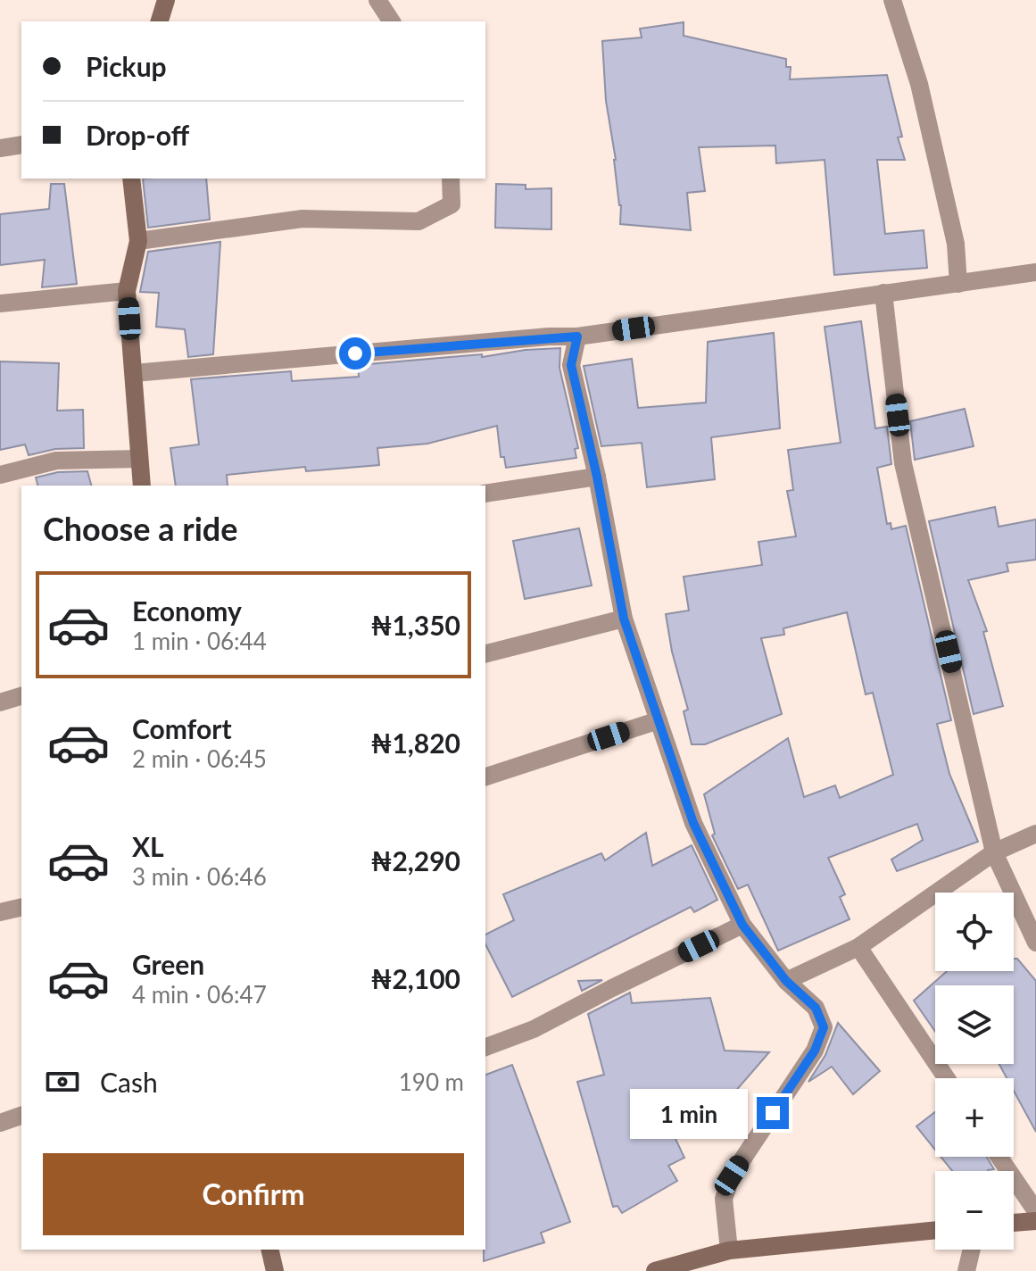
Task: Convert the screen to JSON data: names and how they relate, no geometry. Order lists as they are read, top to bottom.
{
  "page": {
    "banner": ["Pickup", "Drop-off"],
    "heading": "Choose a ride",
    "list": [
      {
        "name": "Economy",
        "note": "1 min · 06:44",
        "value": "₦1,350"
      },
      {
        "name": "Comfort",
        "note": "2 min · 06:45",
        "value": "₦1,820"
      },
      {
        "name": "XL",
        "note": "3 min · 06:46",
        "value": "₦2,290"
      },
      {
        "name": "Green",
        "note": "4 min · 06:47",
        "value": "₦2,100"
      }
    ],
    "map_buttons": ["+", "−"],
    "pay": ["Cash", "190 m"],
    "bubble": "1 min",
    "buttons": "Confirm"
  }
}
